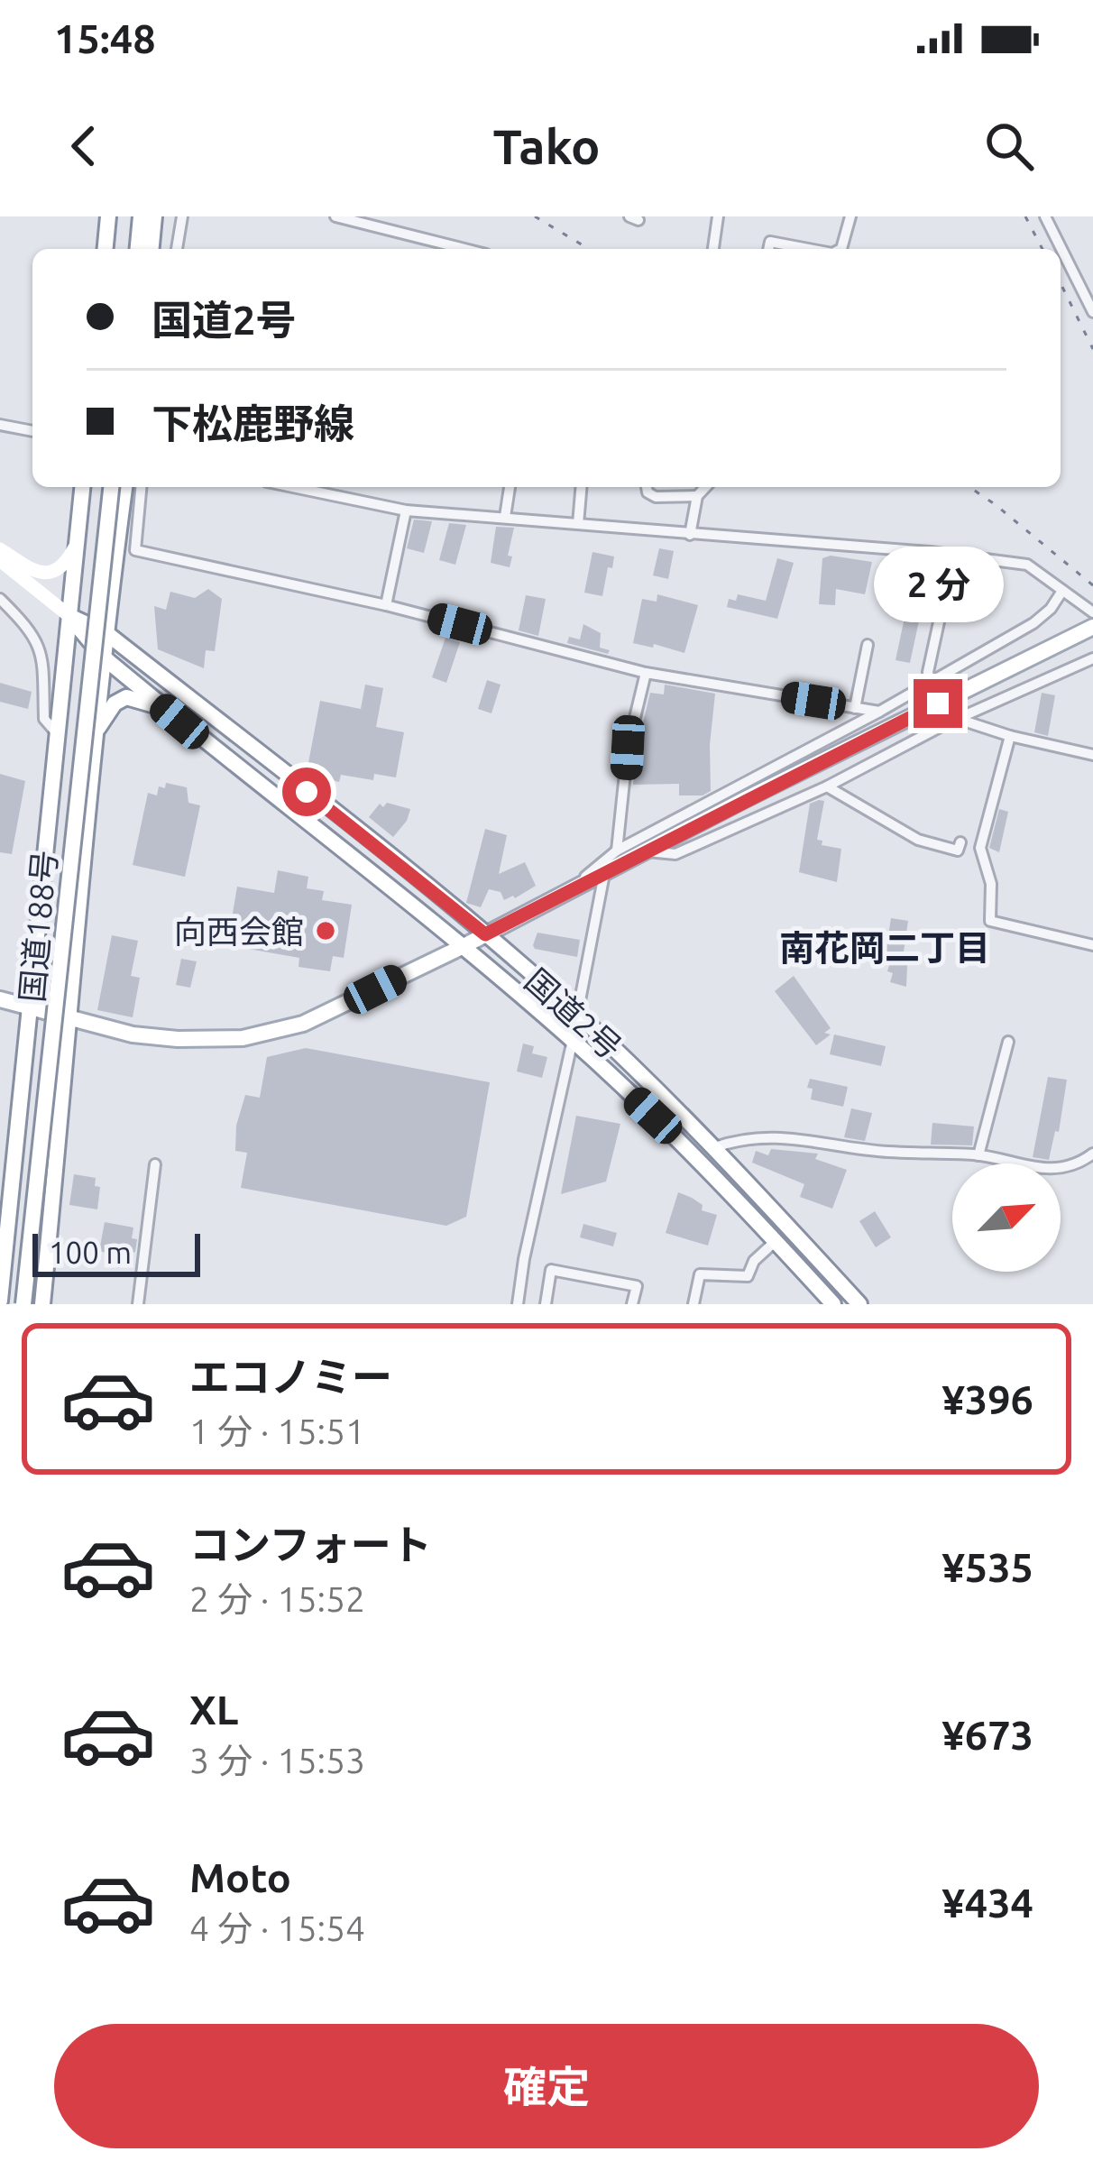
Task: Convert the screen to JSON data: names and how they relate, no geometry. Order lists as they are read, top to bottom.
{
  "streets": {
    "main road": ["国道188号", "国道2号"]
  },
  "crossings": [
    ["国道188号", "国道2号"]
  ],
  "districts": ["南花岡二丁目"],
  "places": ["向西会館"],
  "scale_bar": "100 m",
  "north": "top right",
  "page": {
    "status": "15:48",
    "header": "Tako",
    "banner": ["国道2号", "下松鹿野線"],
    "bubble": "2 分",
    "scale": "100 m",
    "list": [
      {
        "name": "エコノミー",
        "note": "1 分 · 15:51",
        "value": "¥396"
      },
      {
        "name": "コンフォート",
        "note": "2 分 · 15:52",
        "value": "¥535"
      },
      {
        "name": "XL",
        "note": "3 分 · 15:53",
        "value": "¥673"
      },
      {
        "name": "Moto",
        "note": "4 分 · 15:54",
        "value": "¥434"
      }
    ],
    "buttons": "確定"
  }
}
